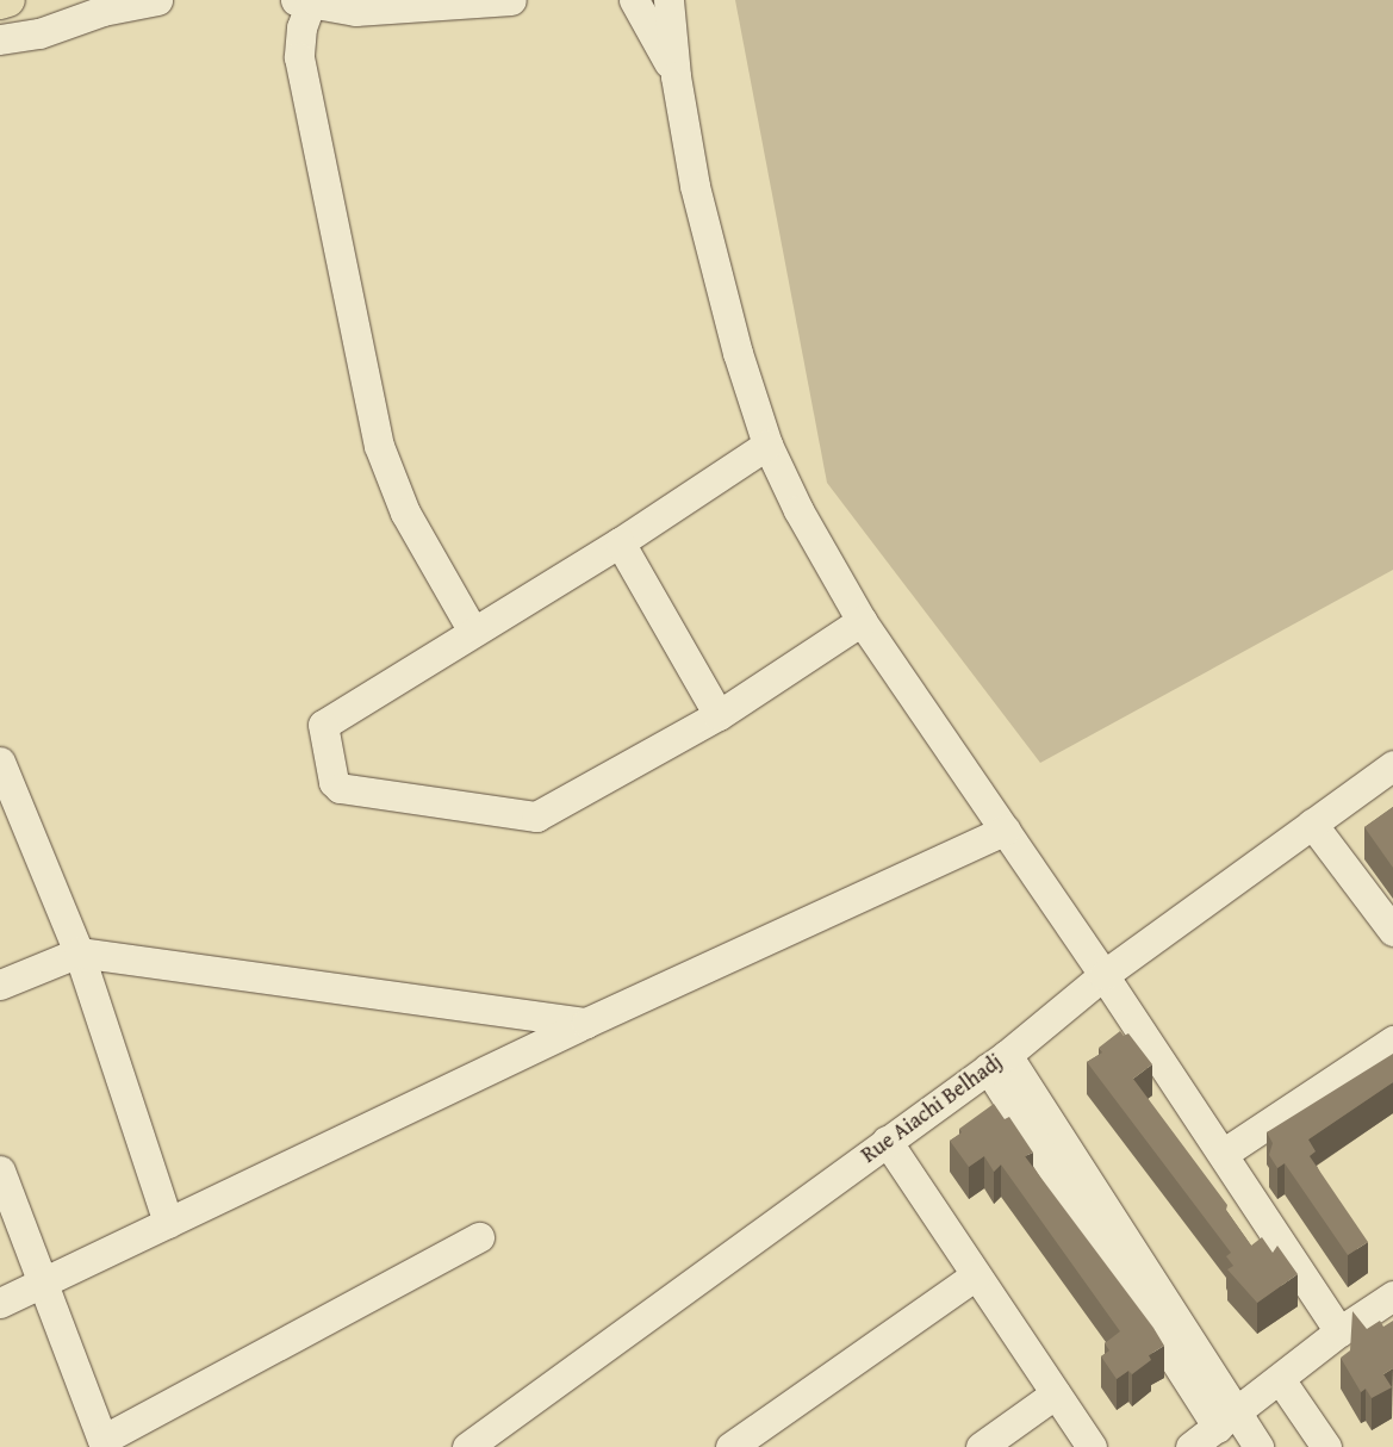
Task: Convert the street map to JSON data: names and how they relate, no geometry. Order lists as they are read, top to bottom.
{
  "streets": {
    "street": ["Rue Aiachi Belhadj"]
  }
}
